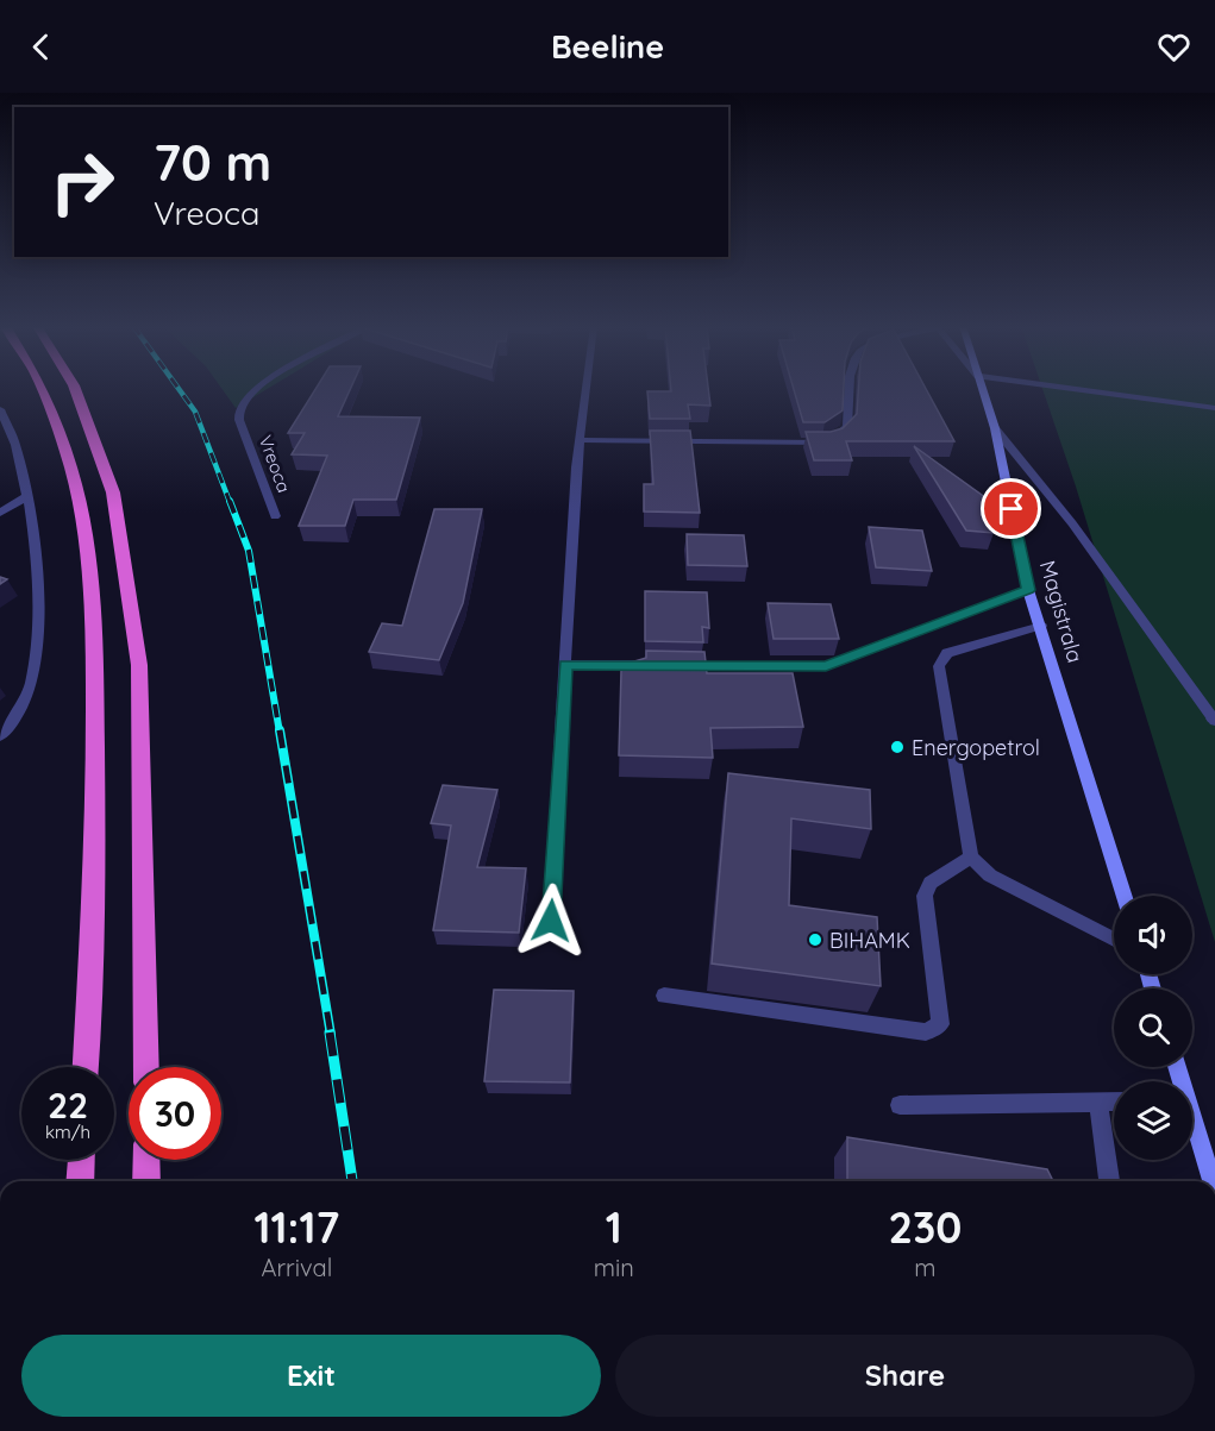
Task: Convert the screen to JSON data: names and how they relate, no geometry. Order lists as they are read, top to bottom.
{
  "streets": {
    "main road": ["Magistrala"],
    "street": ["Vreoca"]
  },
  "places": ["Energopetrol", "BIHAMK"],
  "page": {
    "header": "Beeline",
    "turn": ["70 m", "Vreoca"],
    "speed": "22 km/h",
    "limit": "30",
    "eta": [
      "11:17",
      "Arrival",
      "1",
      "min",
      "230",
      "m"
    ],
    "buttons": ["Exit", "Share"]
  }
}
